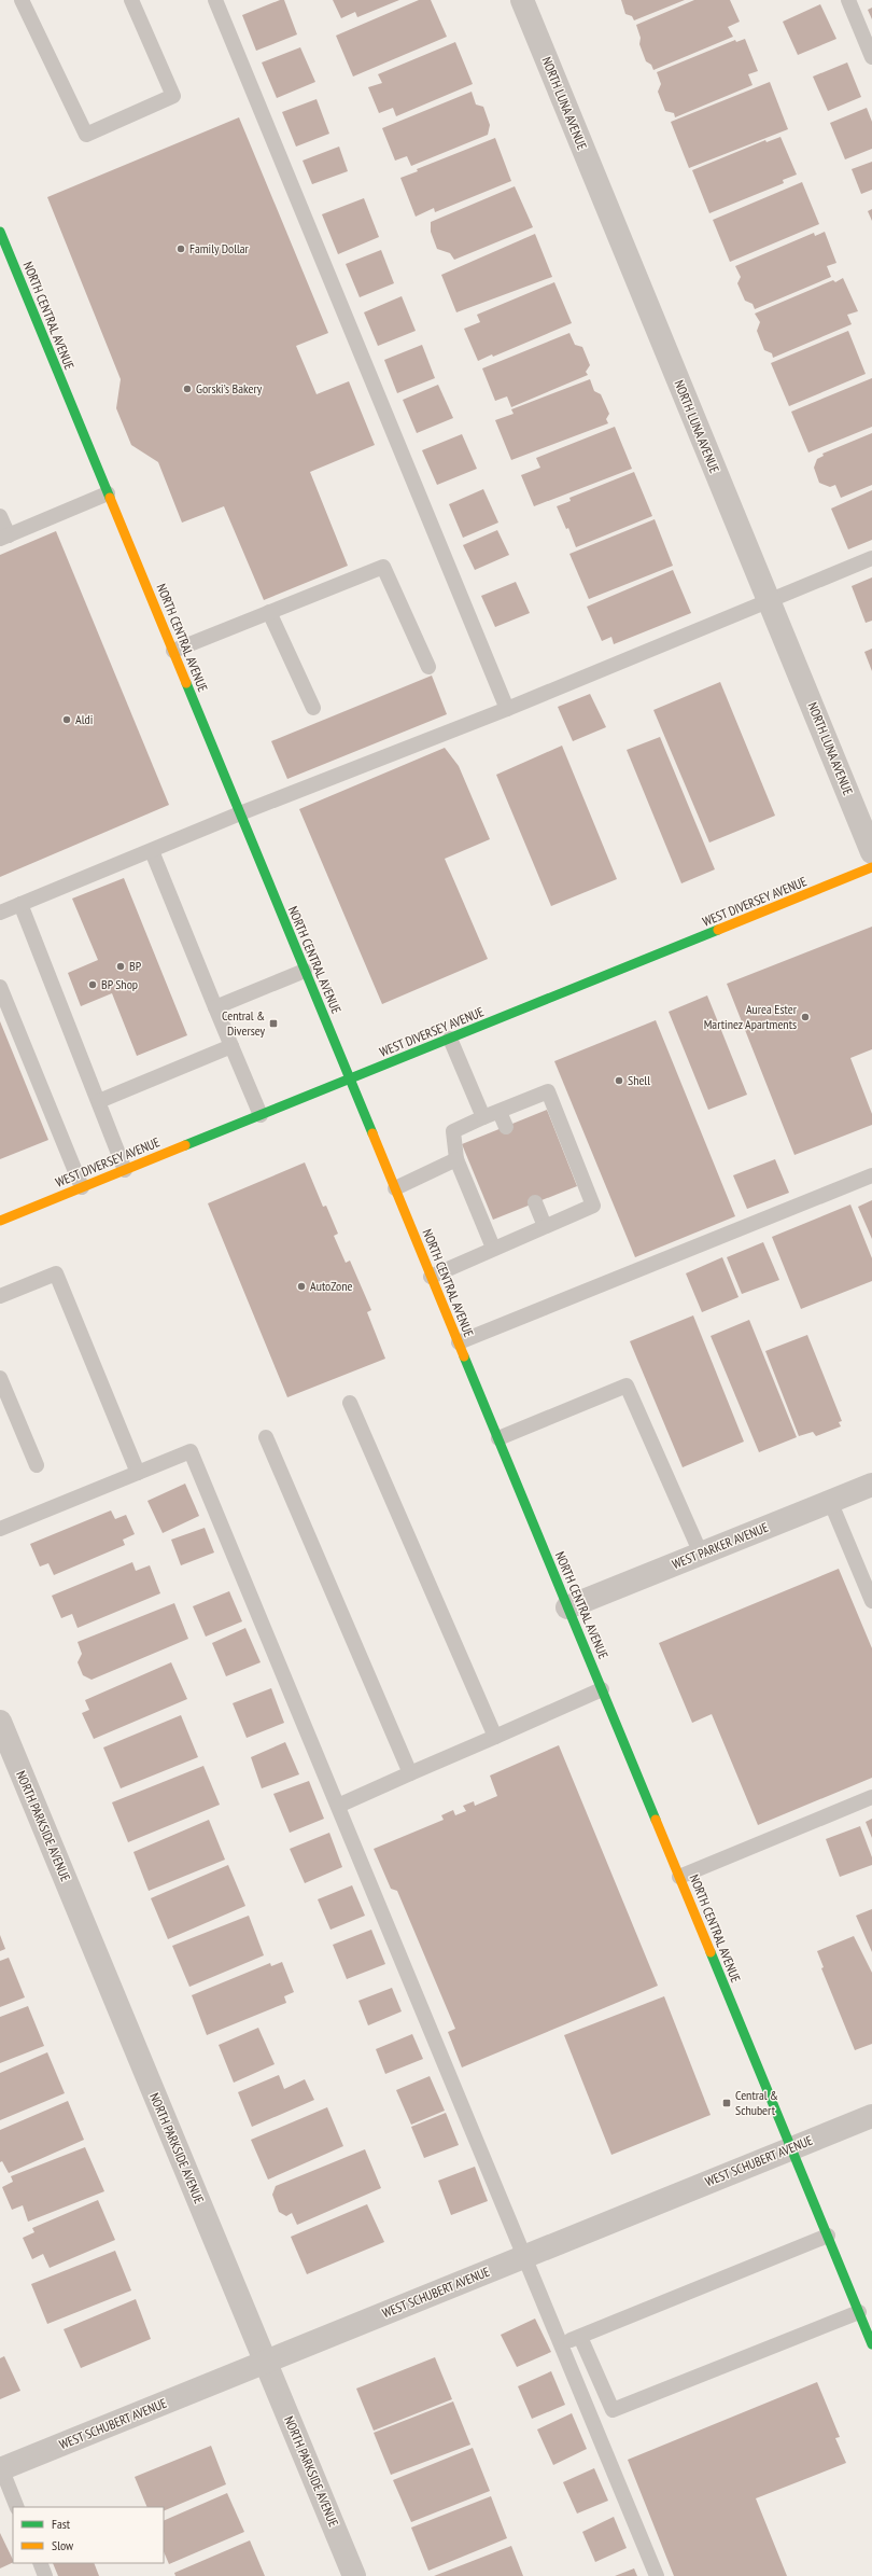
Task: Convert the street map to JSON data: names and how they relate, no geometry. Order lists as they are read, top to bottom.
{
  "streets": {
    "main road": ["NORTH CENTRAL AVENUE", "WEST DIVERSEY AVENUE"],
    "street": [
      "NORTH LUNA AVENUE",
      "WEST PARKER AVENUE",
      "NORTH PARKSIDE AVENUE",
      "WEST SCHUBERT AVENUE"
    ]
  },
  "crossings": [
    ["NORTH CENTRAL AVENUE", "WEST DIVERSEY AVENUE"],
    ["NORTH CENTRAL AVENUE", "WEST PARKER AVENUE"],
    ["NORTH CENTRAL AVENUE", "WEST SCHUBERT AVENUE"],
    ["NORTH PARKSIDE AVENUE", "WEST SCHUBERT AVENUE"]
  ],
  "places": {
    "other": [
      "Family Dollar",
      "Gorski’s Bakery",
      "Aldi",
      "BP",
      "BP Shop",
      "Aurea Ester Martinez Apartments",
      "Shell",
      "AutoZone"
    ],
    "transit": ["Central & Diversey", "Central & Schubert"]
  },
  "legend": ["Fast", "Slow"]
}
